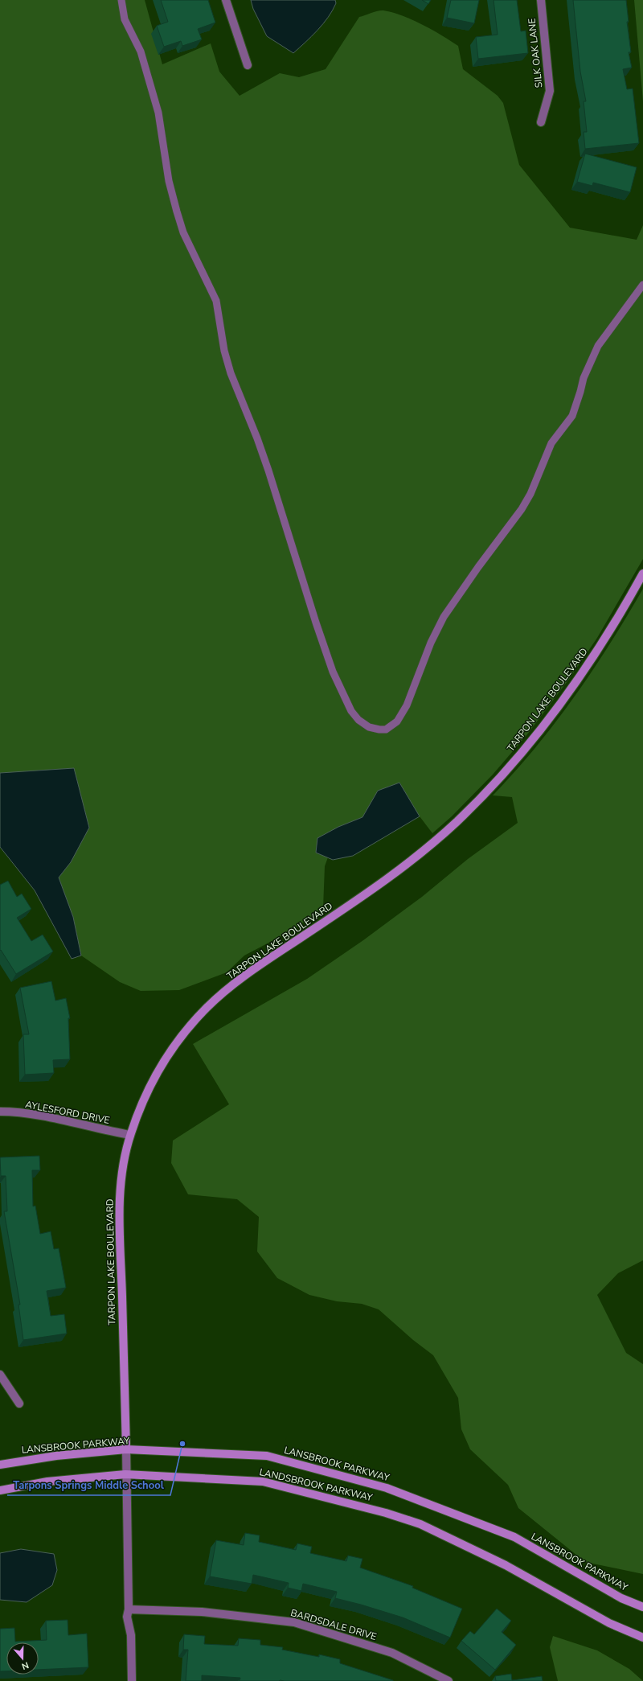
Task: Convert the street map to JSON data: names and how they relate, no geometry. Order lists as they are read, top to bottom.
{
  "streets": {
    "street": [
      "SILK OAK LANE",
      "TARPON LAKE BOULEVARD",
      "AYLESFORD DRIVE",
      "LANSBROOK PARKWAY",
      "LANDSBROOK PARKWAY",
      "BARDSDALE DRIVE"
    ]
  },
  "crossings": [
    ["TARPON LAKE BOULEVARD", "AYLESFORD DRIVE"],
    ["TARPON LAKE BOULEVARD", "LANSBROOK PARKWAY"]
  ],
  "places": ["Tarpons Springs Middle School"],
  "north": "bottom"
}
